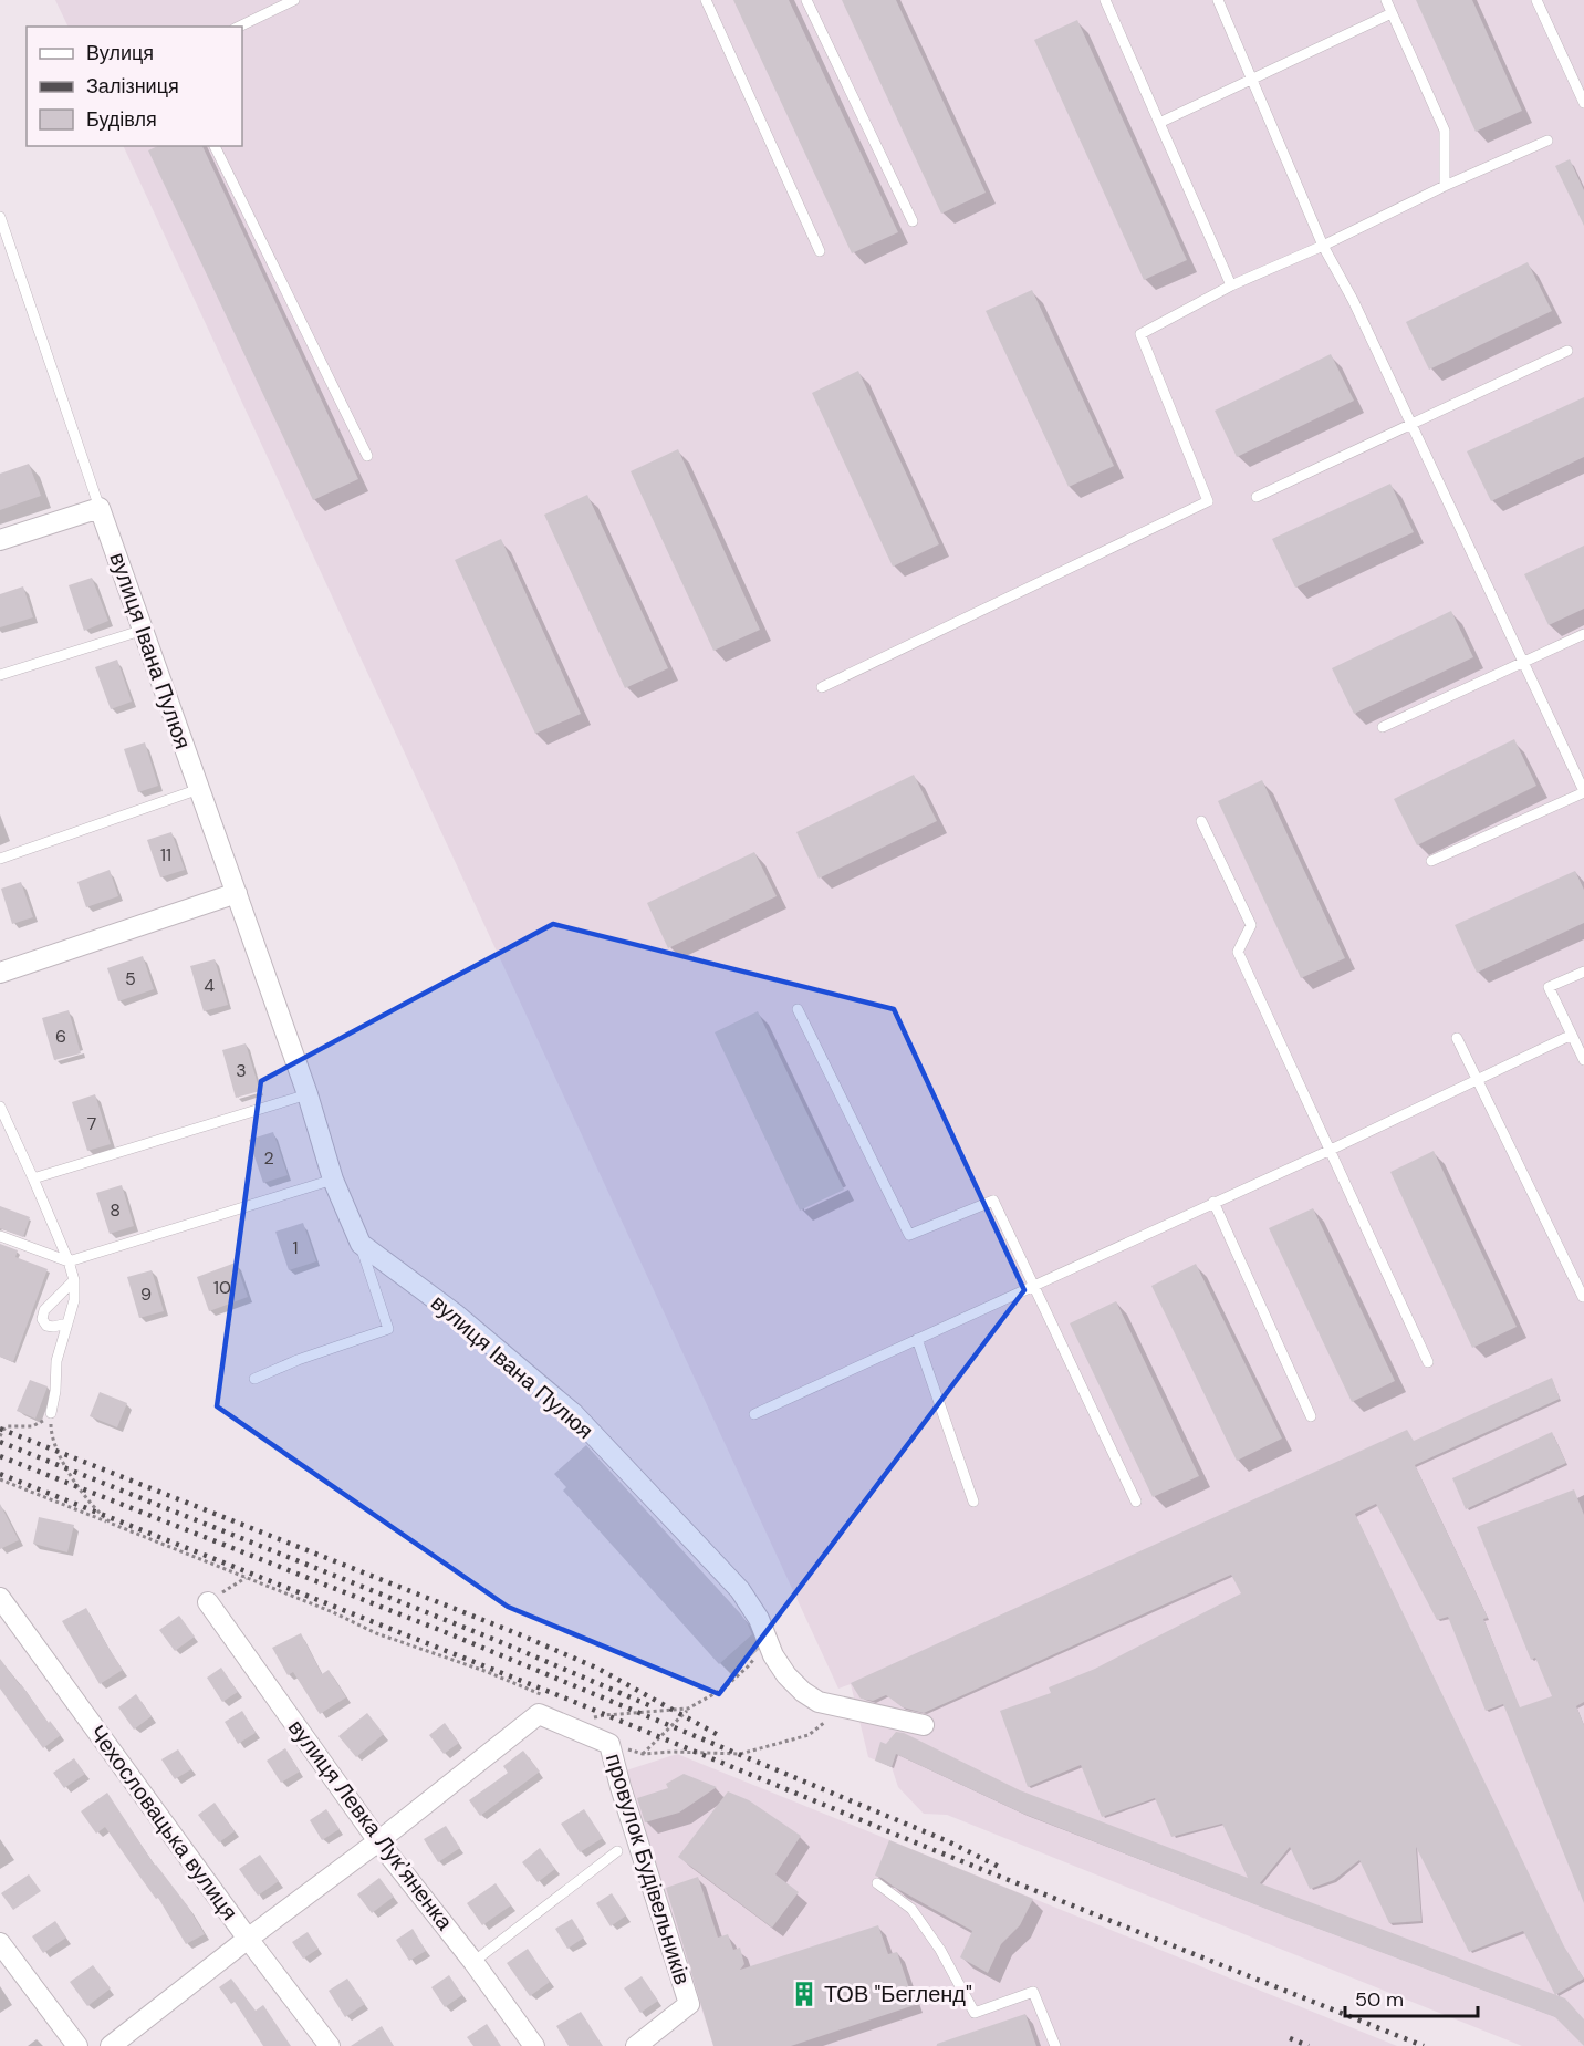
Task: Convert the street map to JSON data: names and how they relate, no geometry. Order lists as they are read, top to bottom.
{
  "streets": {
    "street": [
      "вулиця Івана Пулюя",
      "Чехословацька вулиця",
      "вулиця Левка Лукʼяненка",
      "провулок Будівельників"
    ]
  },
  "places": {
    "building": ["ТОВ \"Бегленд\""]
  },
  "house_numbers": [
    "11",
    "5",
    "4",
    "6",
    "3",
    "7",
    "2",
    "8",
    "1",
    "10",
    "9"
  ],
  "legend": ["Вулиця", "Залізниця", "Будівля"],
  "scale_bar": "50 m"
}
